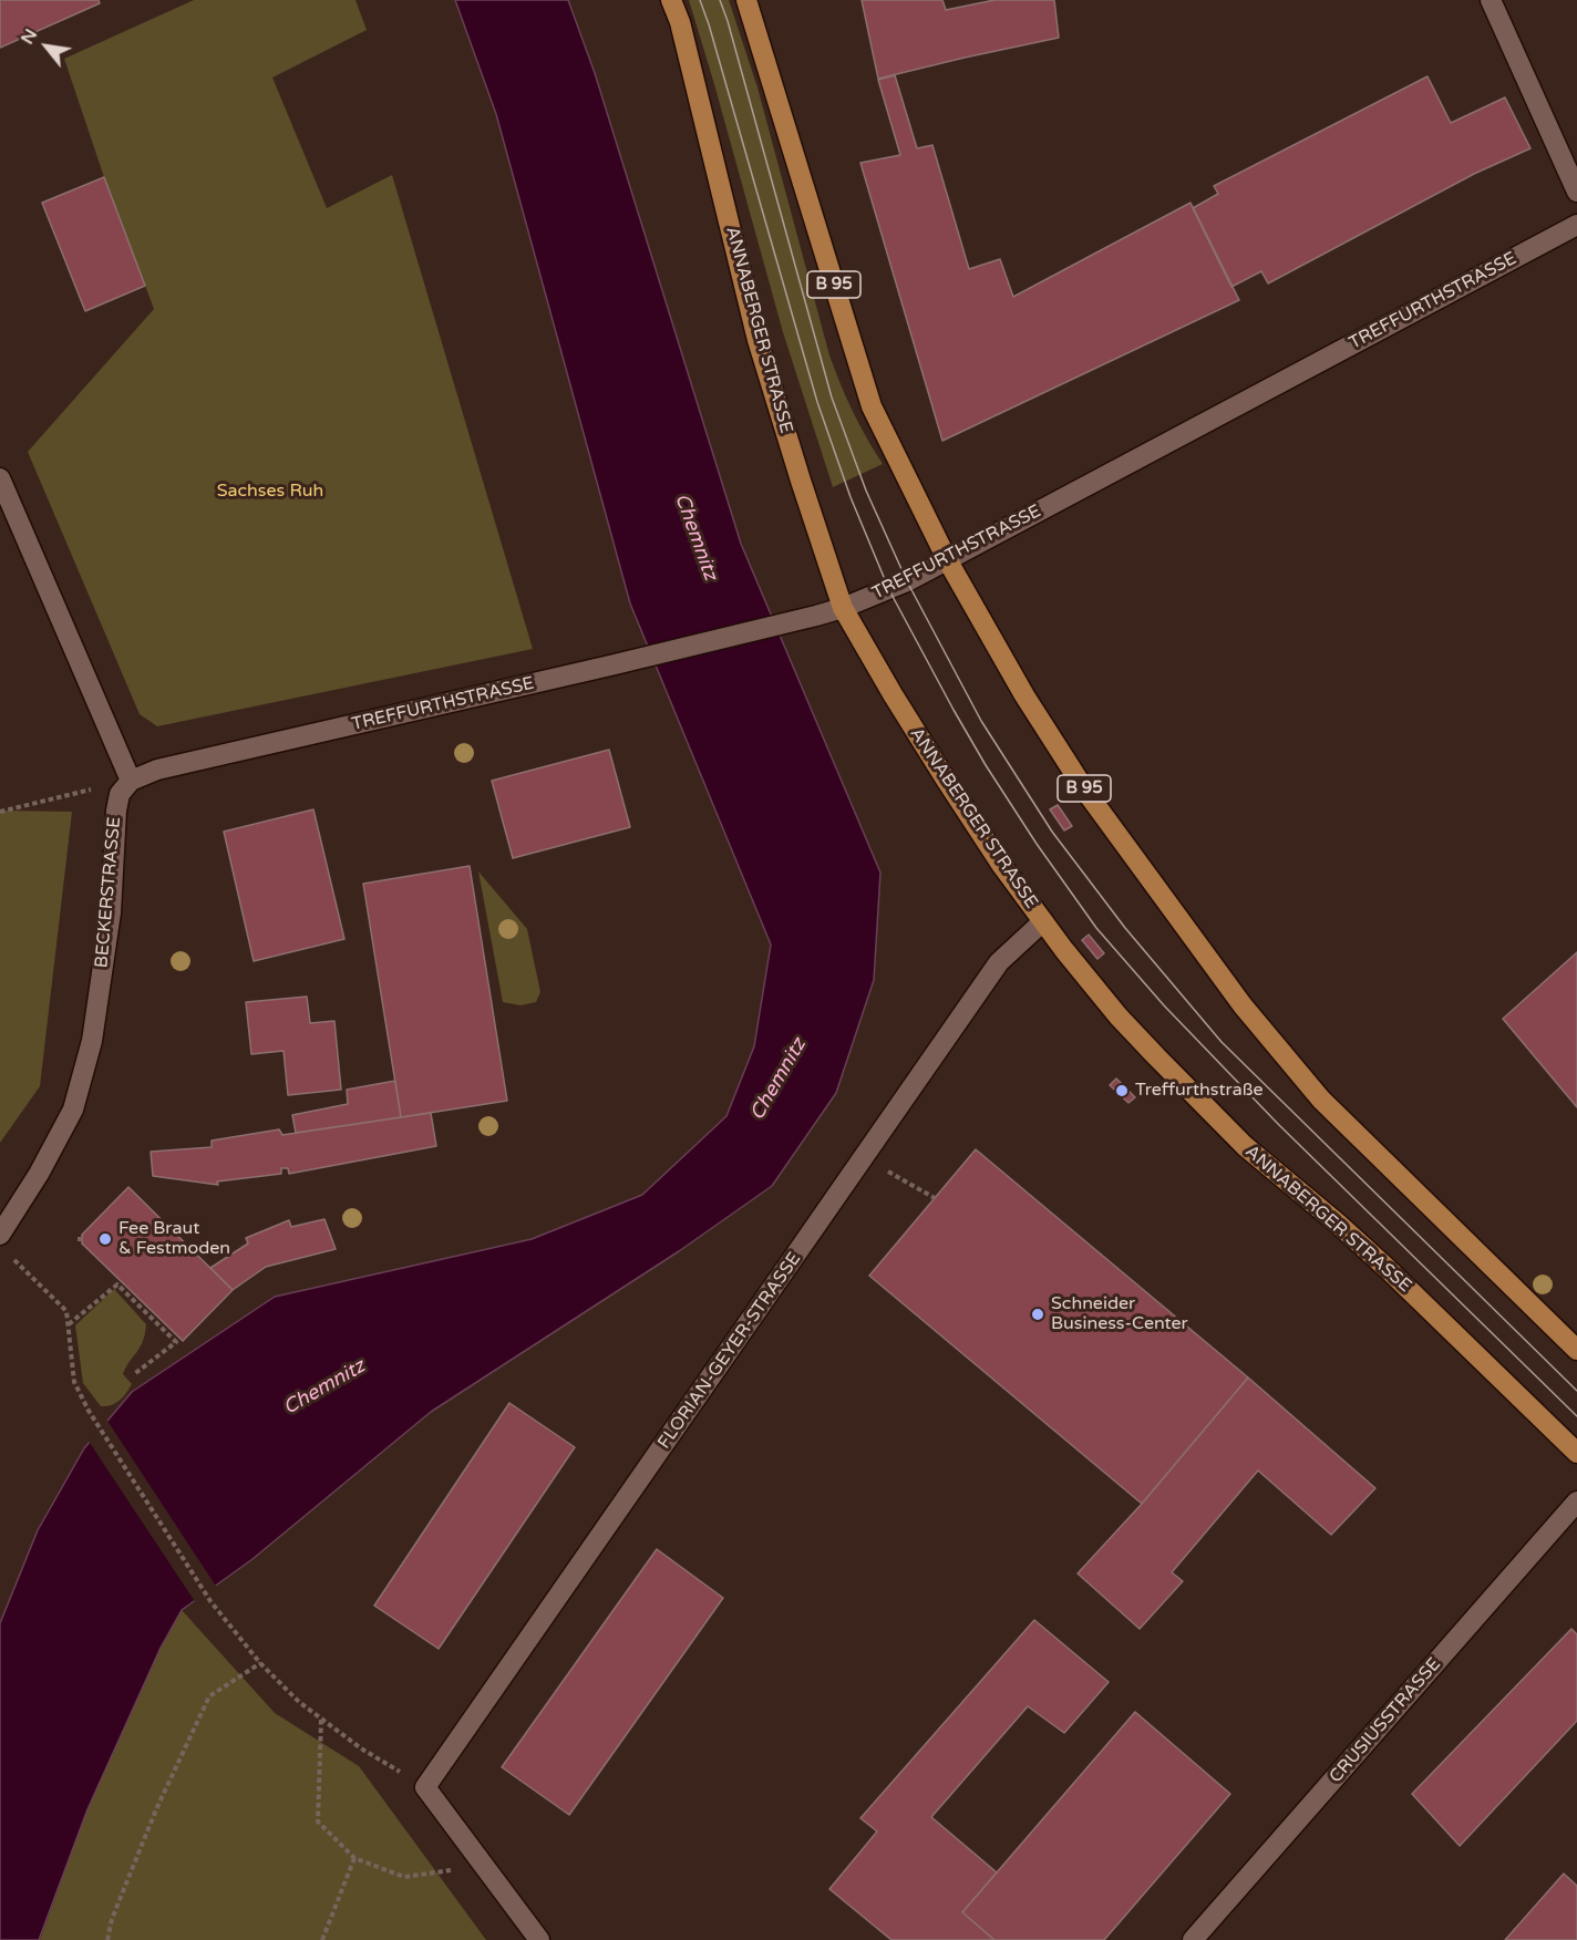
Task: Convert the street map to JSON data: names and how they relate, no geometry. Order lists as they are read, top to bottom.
{
  "streets": {
    "main road": ["B 95", "ANNABERGER STRASSE"],
    "street": [
      "TREFFURTHSTRASSE",
      "BECKERSTRASSE",
      "FLORIAN-GEYER-STRASSE",
      "CRUSIUSSTRASSE"
    ]
  },
  "crossings": [
    ["B 95", "TREFFURTHSTRASSE"],
    ["TREFFURTHSTRASSE", "ANNABERGER STRASSE"],
    ["TREFFURTHSTRASSE", "BECKERSTRASSE"],
    ["ANNABERGER STRASSE", "FLORIAN-GEYER-STRASSE"]
  ],
  "water": ["Chemnitz"],
  "parks": ["Sachses Ruh"],
  "places": ["Treffurthstraße", "Fee Braut & Festmoden", "Schneider Business-Center"],
  "north": "top left"
}
